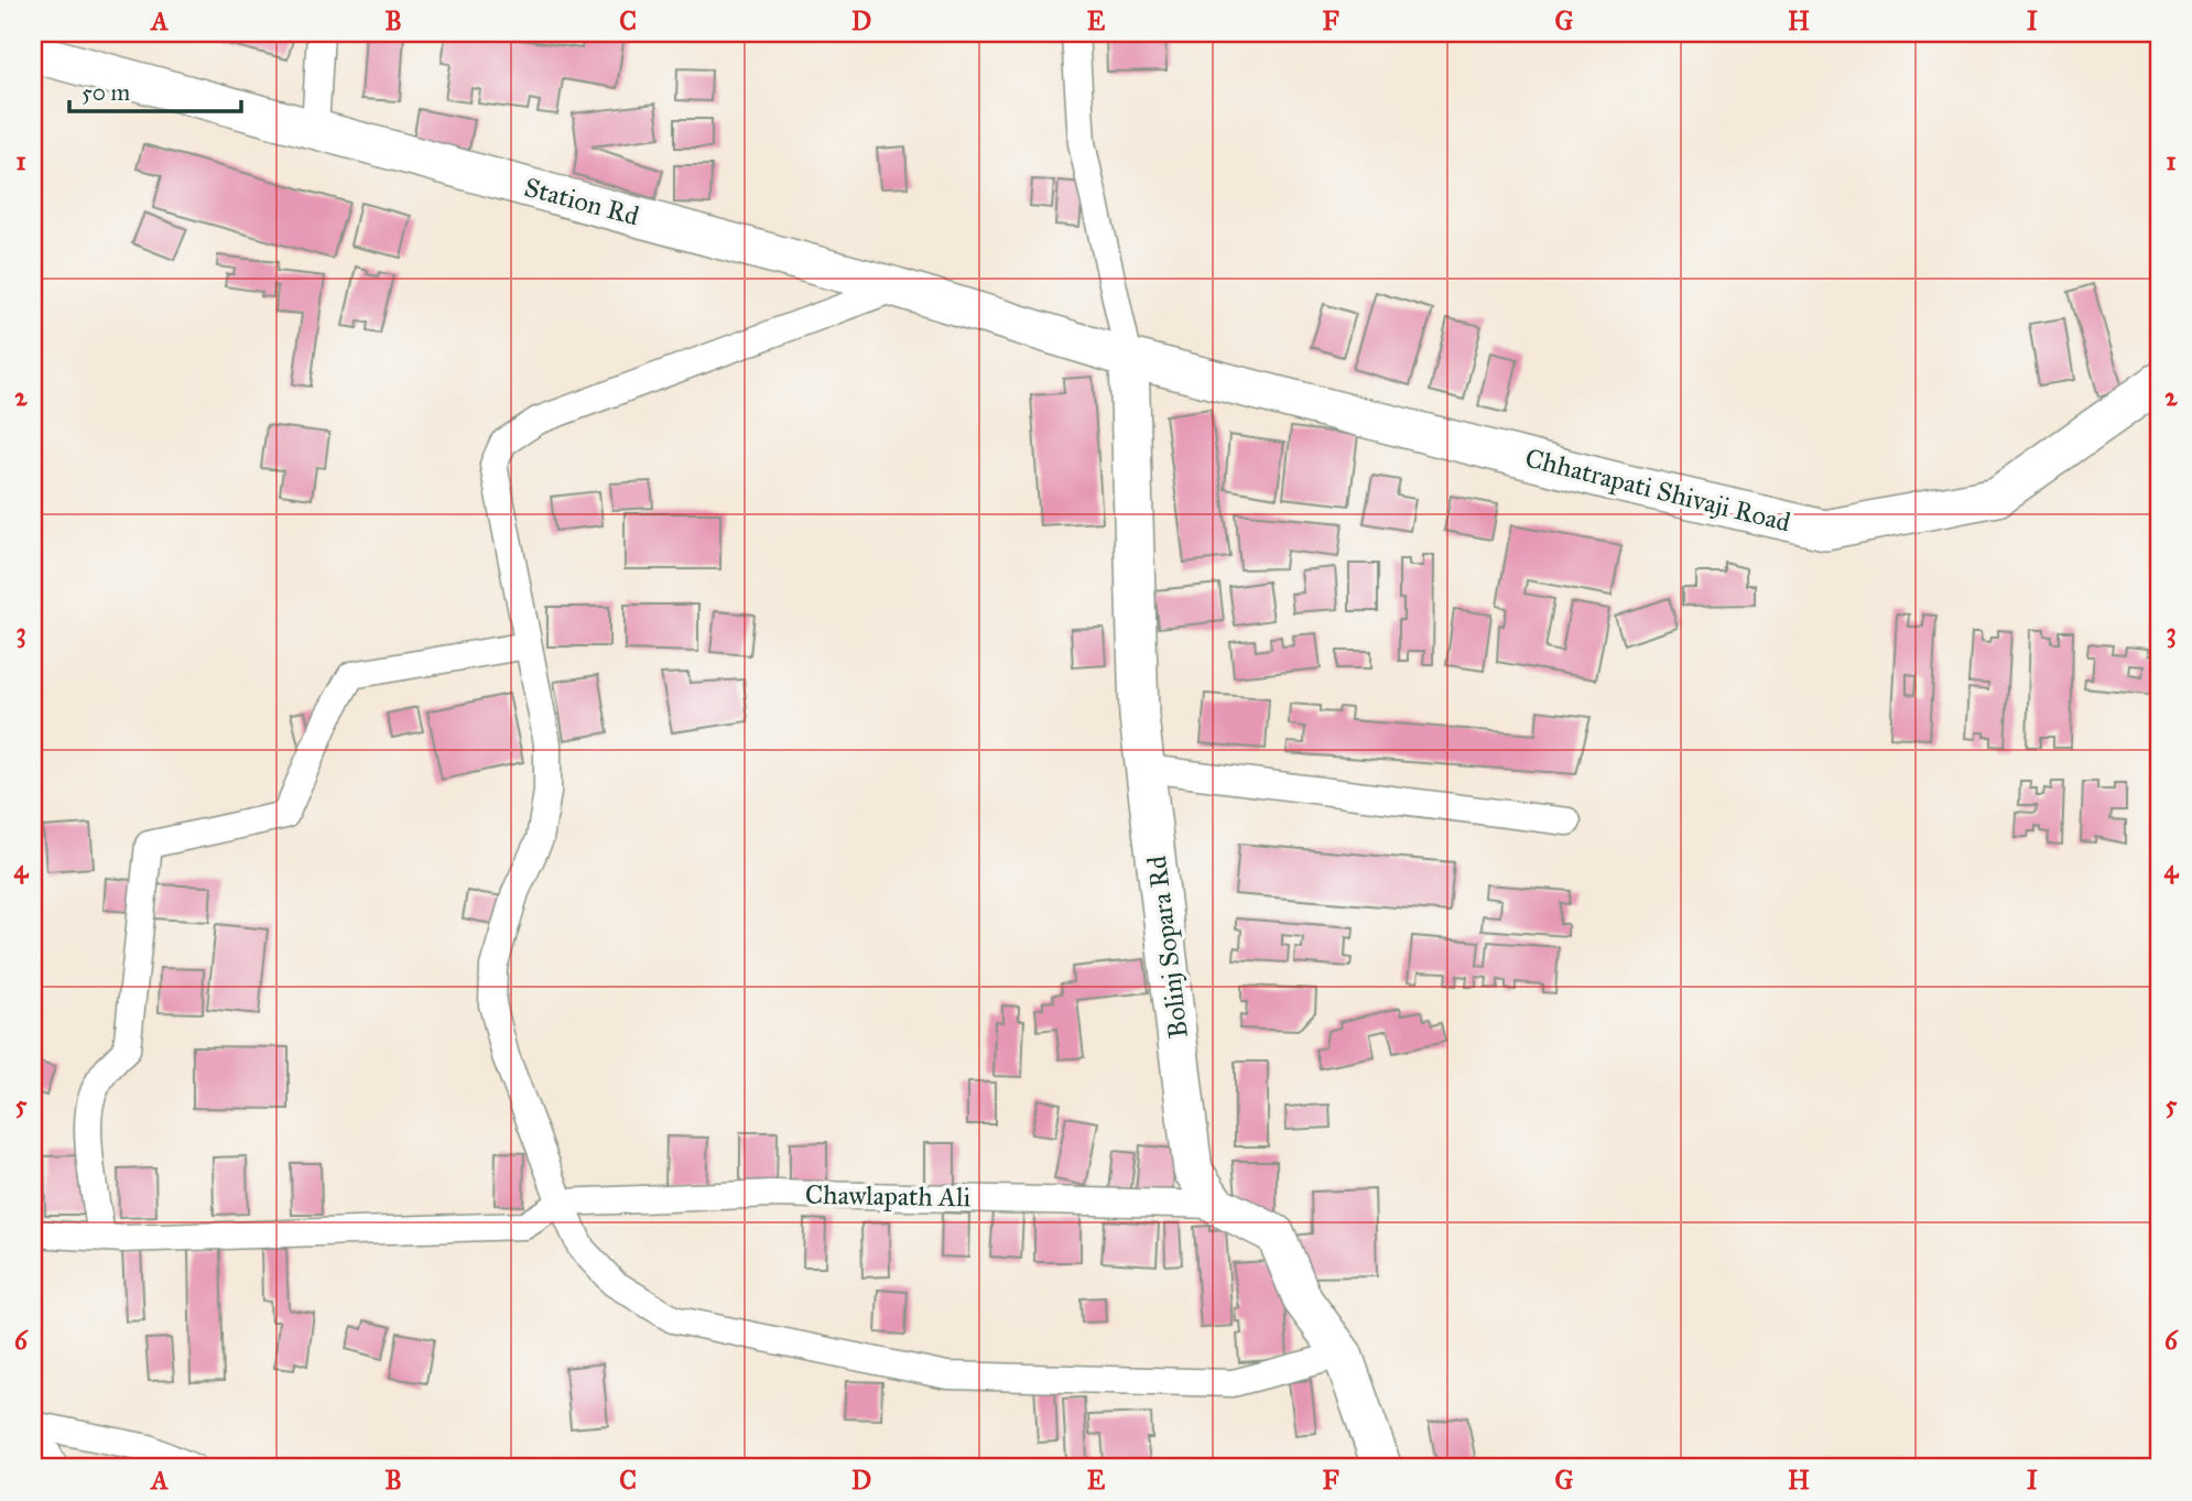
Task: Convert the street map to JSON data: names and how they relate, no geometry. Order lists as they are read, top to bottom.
{
  "streets": {
    "main road": ["Station Rd", "Chhatrapati Shivaji Road", "Bolinj Sopara Rd"],
    "street": ["Chawlapath Ali"]
  },
  "crossings": [
    ["Station Rd", "Chhatrapati Shivaji Road"],
    ["Station Rd", "Bolinj Sopara Rd"],
    ["Chhatrapati Shivaji Road", "Bolinj Sopara Rd"],
    ["Bolinj Sopara Rd", "Chawlapath Ali"]
  ],
  "scale_bar": "50 m",
  "grid": {
    "columns": [
      "A",
      "B",
      "C",
      "D",
      "E",
      "F",
      "G",
      "H",
      "I"
    ],
    "rows": [
      "1",
      "2",
      "3",
      "4",
      "5",
      "6"
    ]
  }
}
